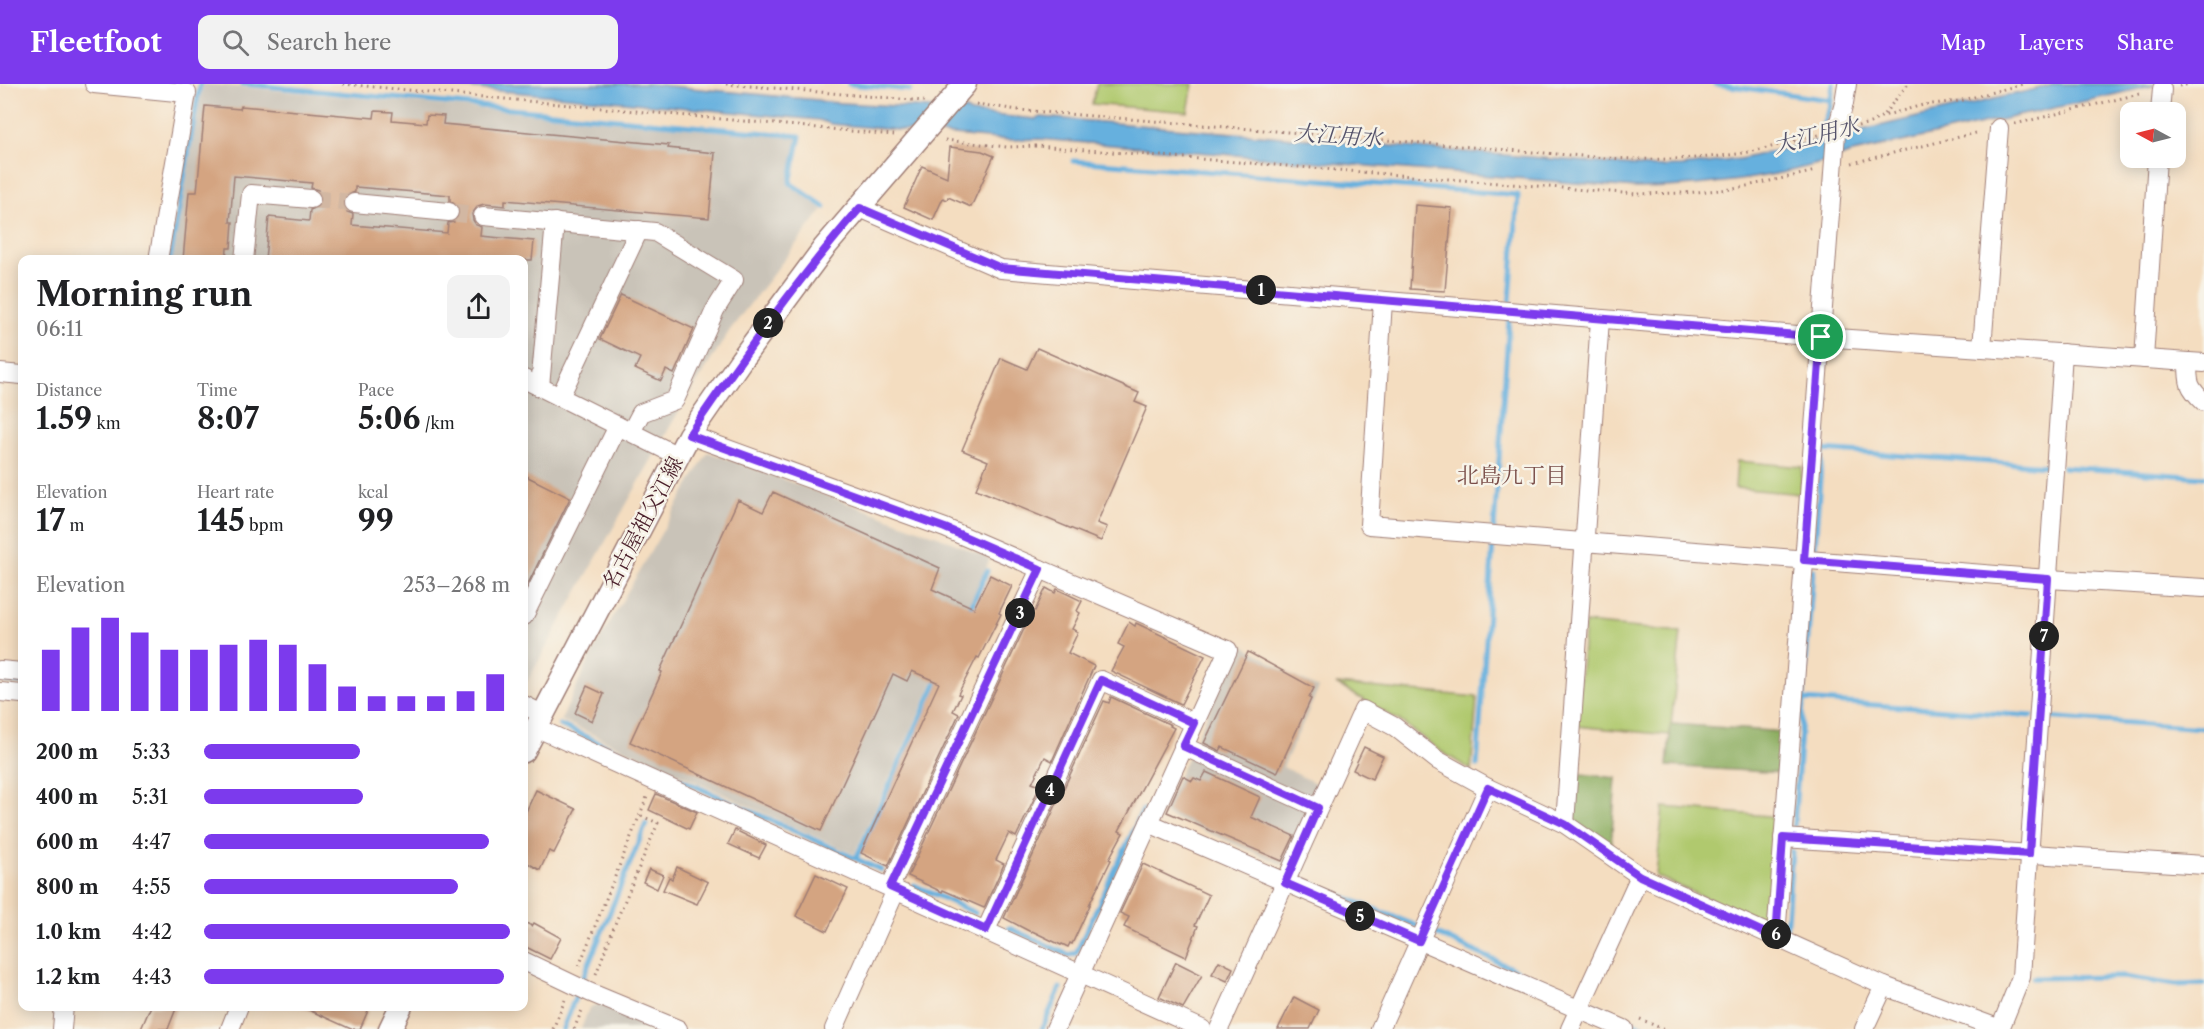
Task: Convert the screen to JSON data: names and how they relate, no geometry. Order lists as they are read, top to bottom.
{
  "streets": {
    "main road": ["名古屋祖父江線"]
  },
  "districts": ["北島九丁目"],
  "water": ["大江用水"],
  "north": "left",
  "page": {
    "header": "Fleetfoot",
    "search": "Search here",
    "nav": ["Map", "Layers", "Share"],
    "heading": ["Morning run", "06:11"],
    "pins": [
      "1",
      "2",
      "3",
      "7",
      "4",
      "5",
      "6"
    ],
    "stats": [
      ["Distance", "1.59 km"],
      ["Time", "8:07"],
      ["Pace", "5:06 /km"],
      ["Elevation", "17 m"],
      ["Heart rate", "145 bpm"],
      ["kcal", "99"]
    ],
    "chart": ["Elevation", "253–268 m"],
    "list": [
      {
        "name": "200 m",
        "note": "5:33"
      },
      {
        "name": "400 m",
        "note": "5:31"
      },
      {
        "name": "600 m",
        "note": "4:47"
      },
      {
        "name": "800 m",
        "note": "4:55"
      },
      {
        "name": "1.0 km",
        "note": "4:42"
      },
      {
        "name": "1.2 km",
        "note": "4:43"
      }
    ]
  }
}
